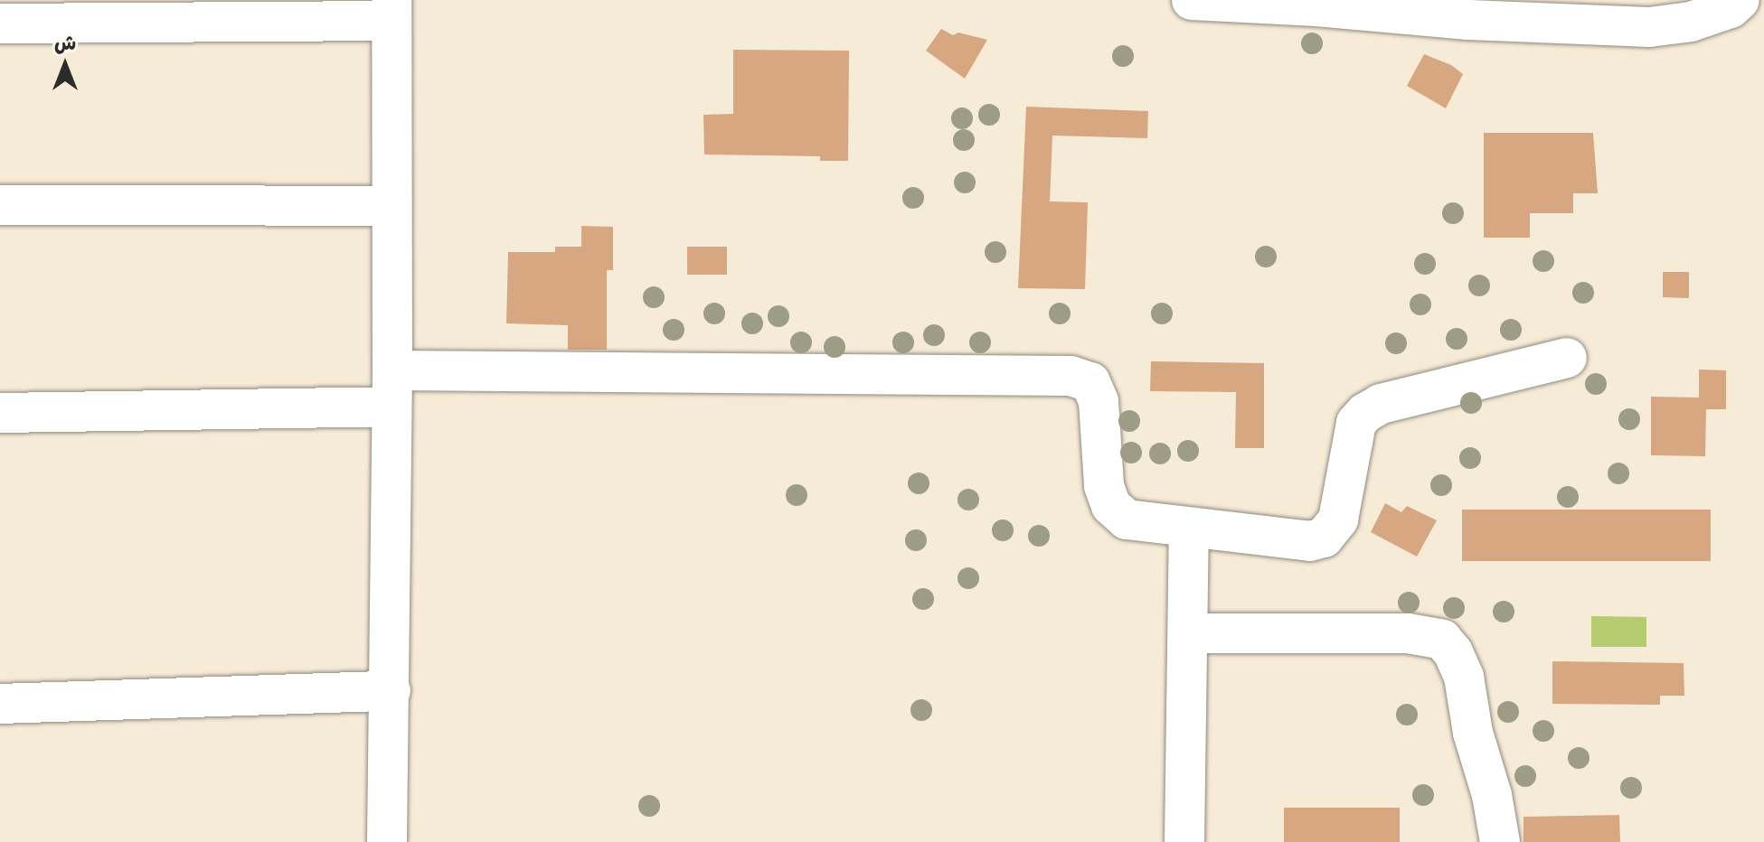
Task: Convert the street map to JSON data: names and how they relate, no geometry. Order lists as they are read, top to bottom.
{
  "north": "top"
}
